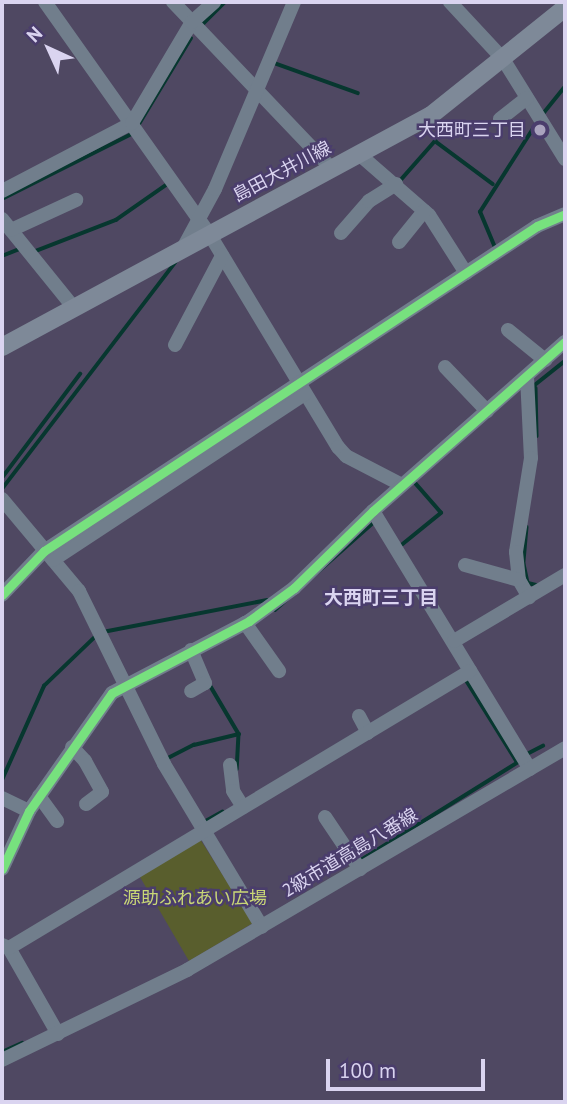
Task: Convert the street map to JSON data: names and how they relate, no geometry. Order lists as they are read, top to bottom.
{
  "streets": {
    "main road": ["島田大井川線"],
    "street": ["2級市道高島八番線"]
  },
  "districts": ["大西町三丁目"],
  "parks": ["源助ふれあい広場"],
  "places": ["大西町三丁目"],
  "scale_bar": "100 m",
  "north": "top left"
}
